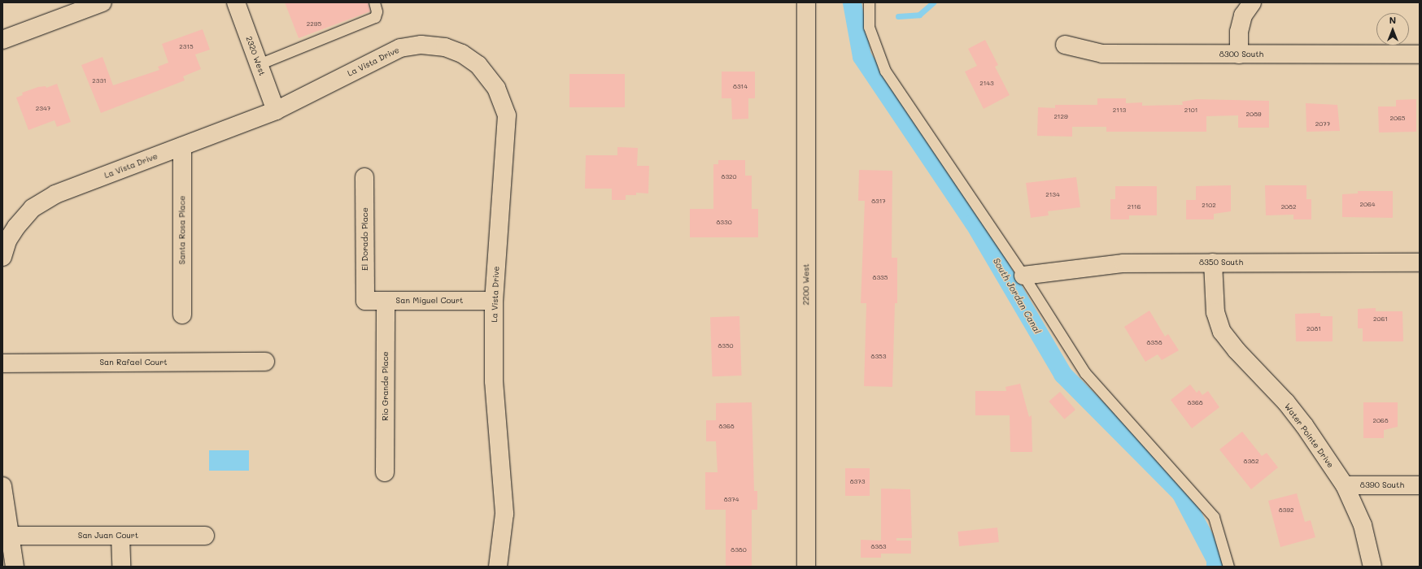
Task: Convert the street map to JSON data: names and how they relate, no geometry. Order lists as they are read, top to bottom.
{
  "streets": {
    "street": [
      "8300 South",
      "2320 West",
      "La Vista Drive",
      "Santa Rosa Place",
      "El Dorado Place",
      "8350 South",
      "2200 West",
      "San Miguel Court",
      "San Rafael Court",
      "Rio Grande Place",
      "Water Pointe Drive",
      "8390 South",
      "San Juan Court"
    ]
  },
  "crossings": [
    ["2320 West", "La Vista Drive"],
    ["La Vista Drive", "Santa Rosa Place"],
    ["La Vista Drive", "San Miguel Court"],
    ["El Dorado Place", "San Miguel Court"],
    ["8350 South", "Water Pointe Drive"],
    ["San Miguel Court", "Rio Grande Place"],
    ["Water Pointe Drive", "8390 South"]
  ],
  "water": ["South Jordan Canal"],
  "house_numbers": [
    "2295",
    "2315",
    "2331",
    "2143",
    "8314",
    "2347",
    "2113",
    "2101",
    "2089",
    "2129",
    "2065",
    "2077",
    "8320",
    "2134",
    "8317",
    "2064",
    "2102",
    "2116",
    "2082",
    "8330",
    "8335",
    "2061",
    "2081",
    "8358",
    "8350",
    "8353",
    "8368",
    "2068",
    "8368",
    "8382",
    "8373",
    "8374",
    "8392",
    "8383",
    "8380"
  ],
  "north": "top"
}
